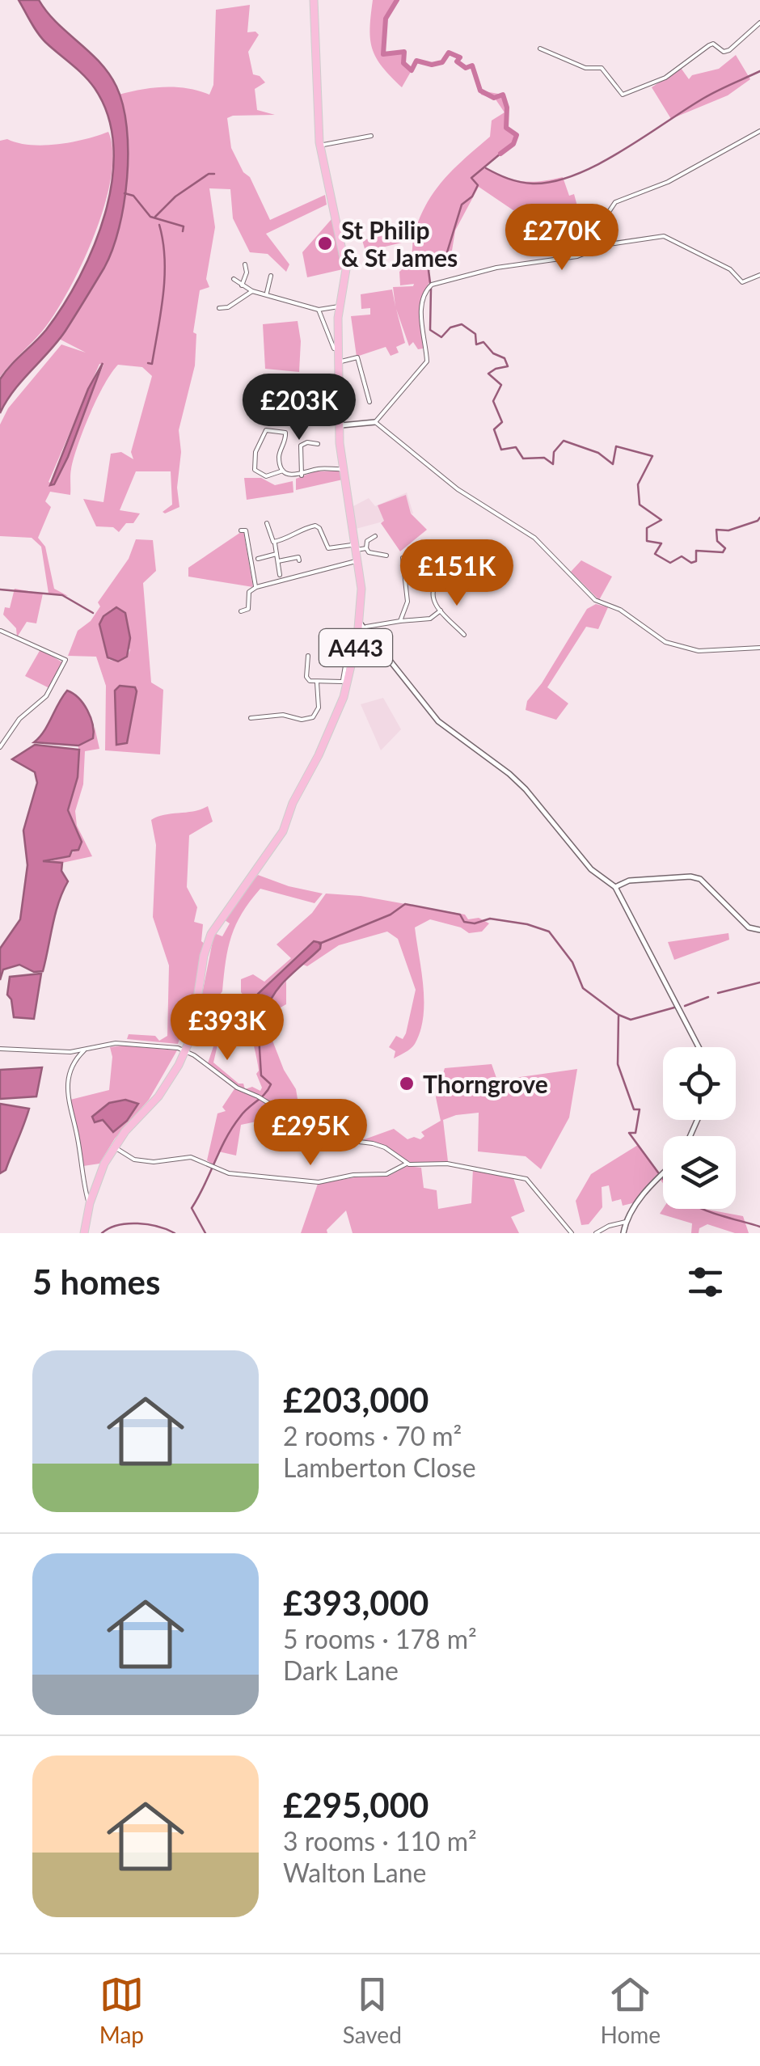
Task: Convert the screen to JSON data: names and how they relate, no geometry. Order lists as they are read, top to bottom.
{
  "streets": {
    "main road": ["A443"]
  },
  "places": ["St Philip & St James", "Thorngrove"],
  "page": {
    "price": [
      "£270K",
      "£203K",
      "£151K",
      "£393K",
      "£295K"
    ],
    "heading": "5 homes",
    "list": [
      {
        "name": "£203,000",
        "note": "2 rooms · 70 m² · Lamberton Close"
      },
      {
        "name": "£393,000",
        "note": "5 rooms · 178 m² · Dark Lane"
      },
      {
        "name": "£295,000",
        "note": "3 rooms · 110 m² · Walton Lane"
      }
    ],
    "tabs": ["Map", "Saved", "Home"]
  }
}
